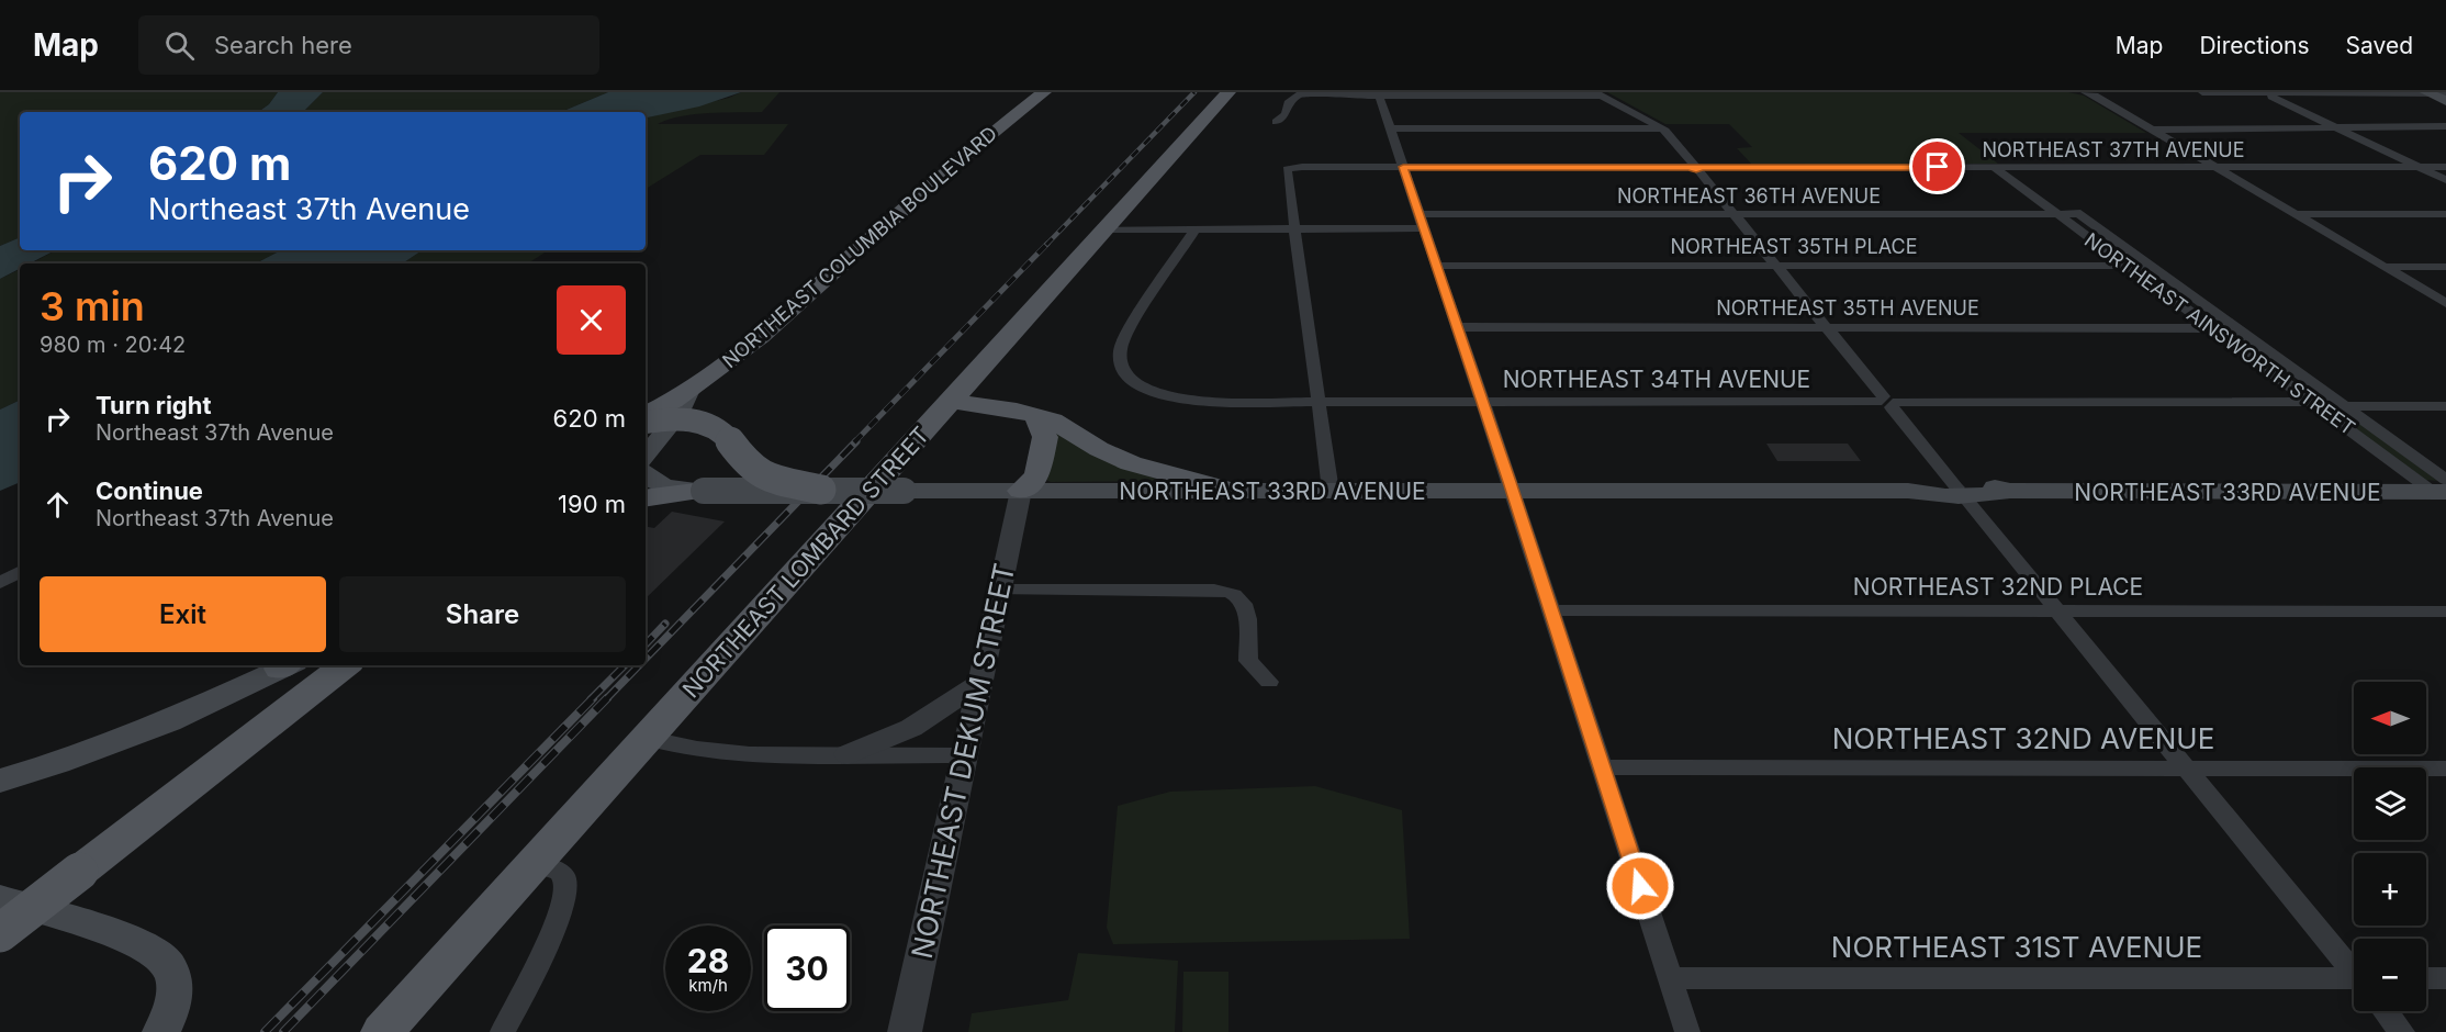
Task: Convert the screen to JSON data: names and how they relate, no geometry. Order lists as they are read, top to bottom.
{
  "streets": {
    "main road": ["NORTHEAST COLUMBIA BOULEVARD", "NORTHEAST 33RD AVENUE", "NORTHEAST LOMBARD STREET"],
    "street": [
      "NORTHEAST 37TH AVENUE",
      "NORTHEAST 36TH AVENUE",
      "NORTHEAST 35TH PLACE",
      "NORTHEAST 35TH AVENUE",
      "NORTHEAST AINSWORTH STREET",
      "NORTHEAST 34TH AVENUE",
      "NORTHEAST 32ND PLACE",
      "NORTHEAST 32ND AVENUE",
      "NORTHEAST DEKUM STREET",
      "NORTHEAST 31ST AVENUE"
    ]
  },
  "crossings": [
    ["NORTHEAST 37TH AVENUE", "NORTHEAST AINSWORTH STREET"],
    ["NORTHEAST 36TH AVENUE", "NORTHEAST AINSWORTH STREET"],
    ["NORTHEAST 35TH PLACE", "NORTHEAST AINSWORTH STREET"],
    ["NORTHEAST 35TH AVENUE", "NORTHEAST AINSWORTH STREET"],
    ["NORTHEAST AINSWORTH STREET", "NORTHEAST 34TH AVENUE"],
    ["NORTHEAST AINSWORTH STREET", "NORTHEAST 33RD AVENUE"],
    ["NORTHEAST 33RD AVENUE", "NORTHEAST DEKUM STREET"]
  ],
  "north": "left",
  "page": {
    "header": "Map",
    "search": "Search here",
    "nav": ["Map", "Directions", "Saved"],
    "turn": ["620 m", "Northeast 37th Avenue"],
    "heading": ["3 min", "980 m · 20:42"],
    "list": [
      {
        "name": "Turn right",
        "note": "Northeast 37th Avenue",
        "value": "620 m"
      },
      {
        "name": "Continue",
        "note": "Northeast 37th Avenue",
        "value": "190 m"
      }
    ],
    "buttons": ["Exit", "Share"],
    "map_buttons": ["+", "−"],
    "speed": "28 km/h",
    "limit": "30"
  }
}
